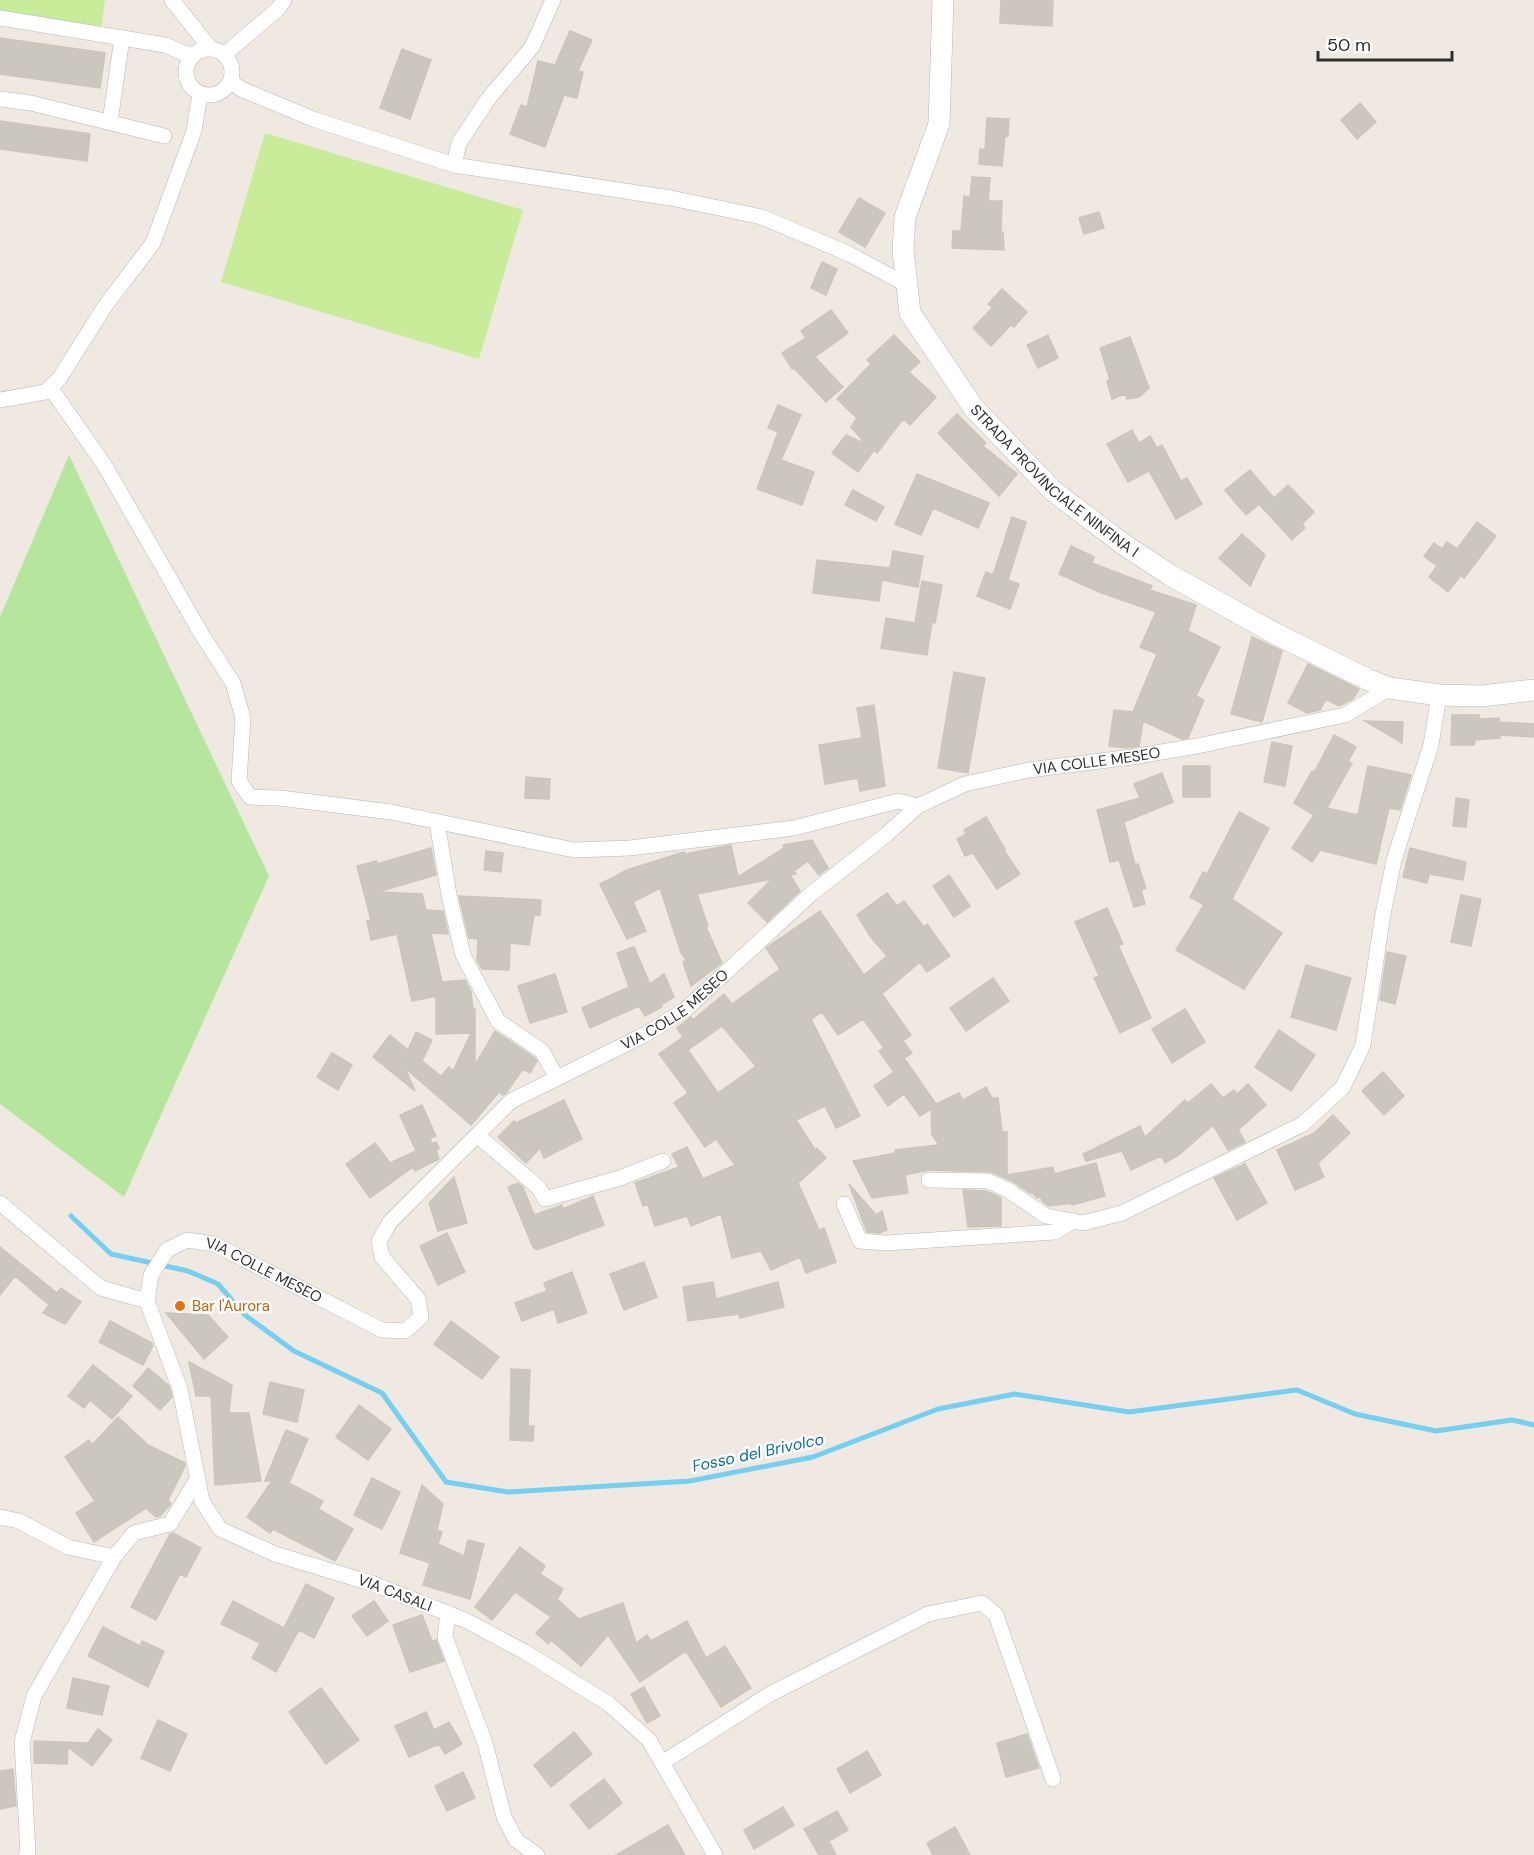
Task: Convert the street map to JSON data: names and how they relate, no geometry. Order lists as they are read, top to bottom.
{
  "streets": {
    "street": ["STRADA PROVINCIALE NINFINA I", "VIA COLLE MESEO", "VIA CASALI"]
  },
  "crossings": [
    ["STRADA PROVINCIALE NINFINA I", "VIA COLLE MESEO"],
    ["VIA COLLE MESEO", "VIA CASALI"]
  ],
  "water": ["Fosso del Brivolco"],
  "places": ["Bar l'Aurora"],
  "scale_bar": "50 m"
}
